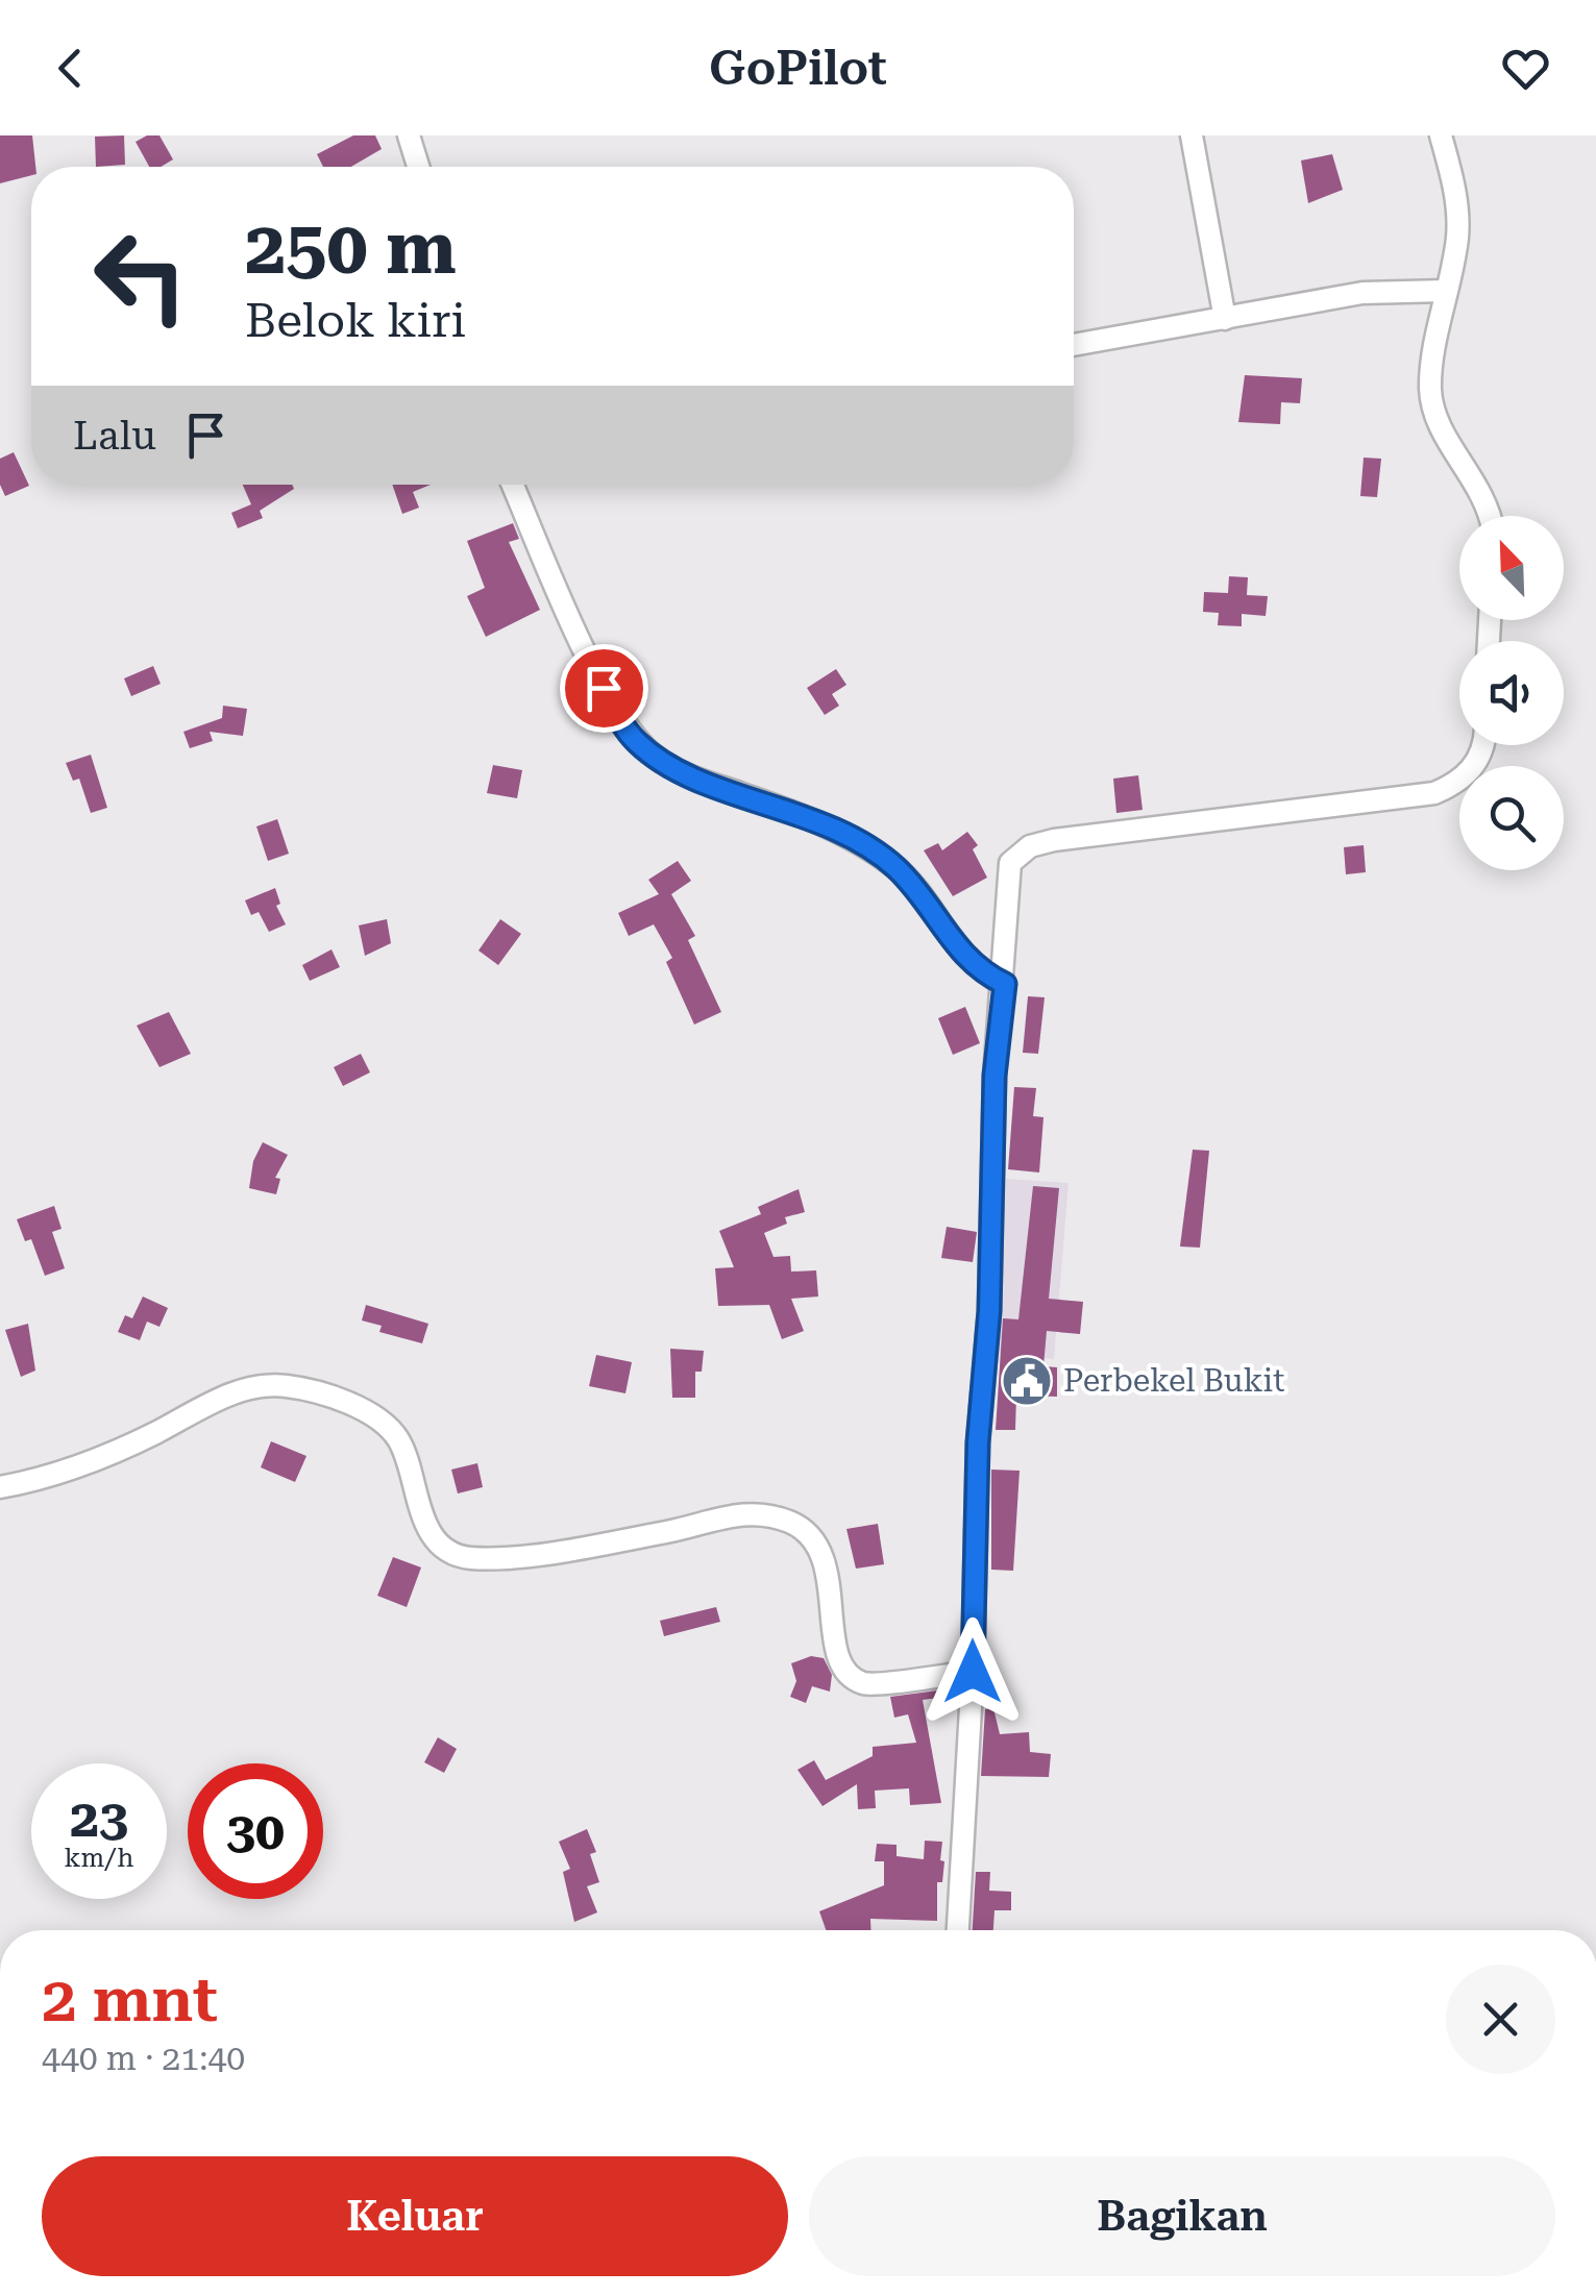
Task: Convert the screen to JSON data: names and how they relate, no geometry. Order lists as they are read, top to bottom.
{
  "places": {
    "public building": ["Perbekel Bukit"]
  },
  "north": "top left",
  "page": {
    "header": "GoPilot",
    "turn": ["250 m", "Belok kiri"],
    "then": "Lalu",
    "speed": "23 km/h",
    "limit": "30",
    "heading": ["2 mnt", "440 m · 21:40"],
    "buttons": ["Keluar", "Bagikan"]
  }
}
